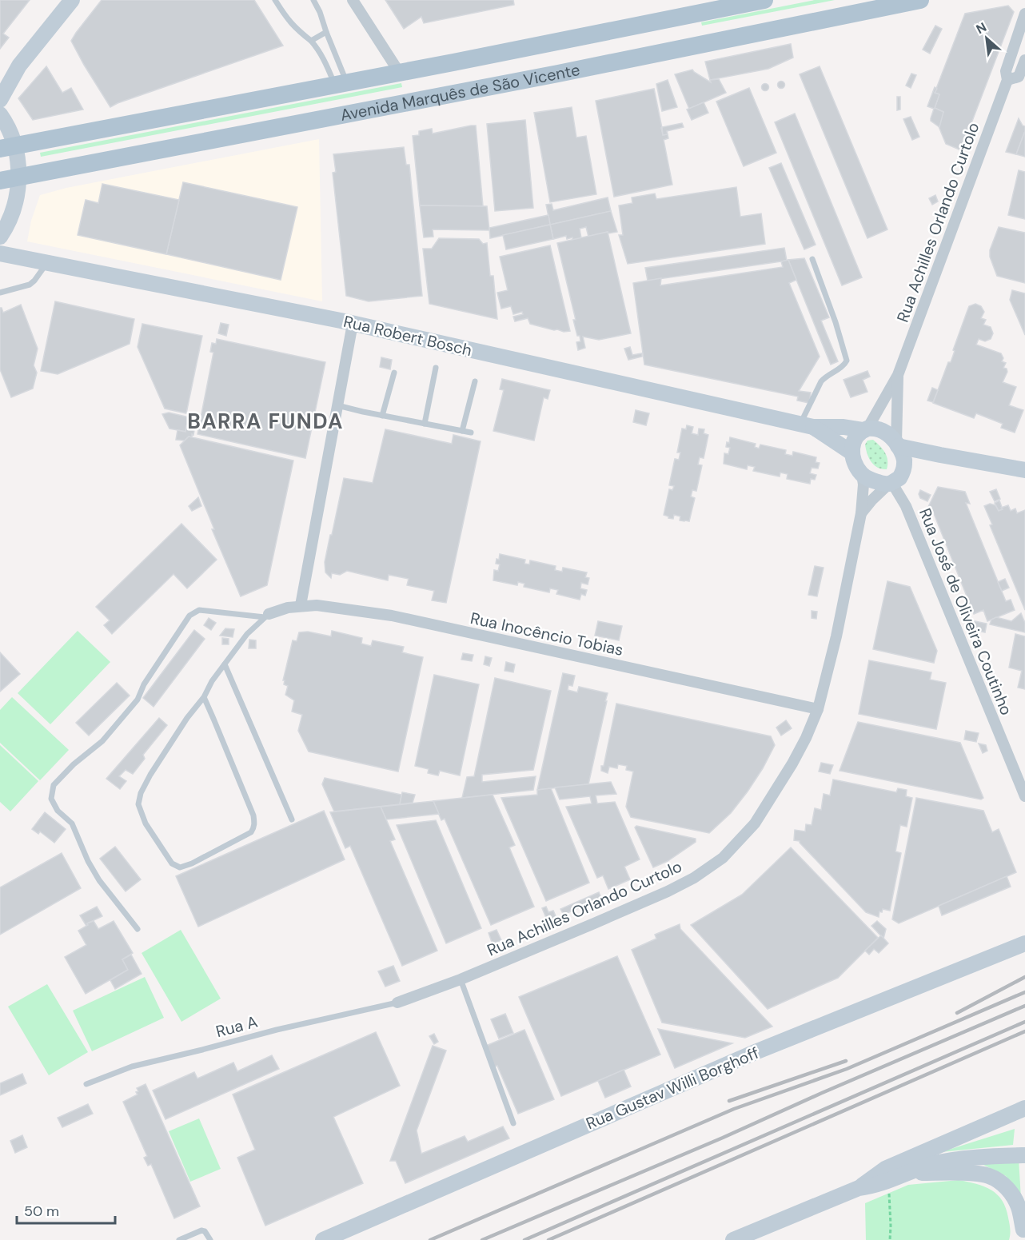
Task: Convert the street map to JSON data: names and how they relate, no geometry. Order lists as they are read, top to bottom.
{
  "streets": {
    "main road": ["Avenida Marquês de São Vicente"],
    "street": [
      "Rua Achilles Orlando Curtolo",
      "Rua Robert Bosch",
      "Rua José de Oliveira Coutinho",
      "Rua Inocêncio Tobias",
      "Rua Gustav Willi Borghoff"
    ],
    "lane": ["Rua A"]
  },
  "crossings": [
    ["Rua Achilles Orlando Curtolo", "Rua Robert Bosch"],
    ["Rua Achilles Orlando Curtolo", "Rua José de Oliveira Coutinho"],
    ["Rua Achilles Orlando Curtolo", "Rua Inocêncio Tobias"],
    ["Rua Achilles Orlando Curtolo", "Rua A"],
    ["Rua Robert Bosch", "Rua José de Oliveira Coutinho"]
  ],
  "districts": ["BARRA FUNDA"],
  "scale_bar": "50 m",
  "north": "top left"
}
